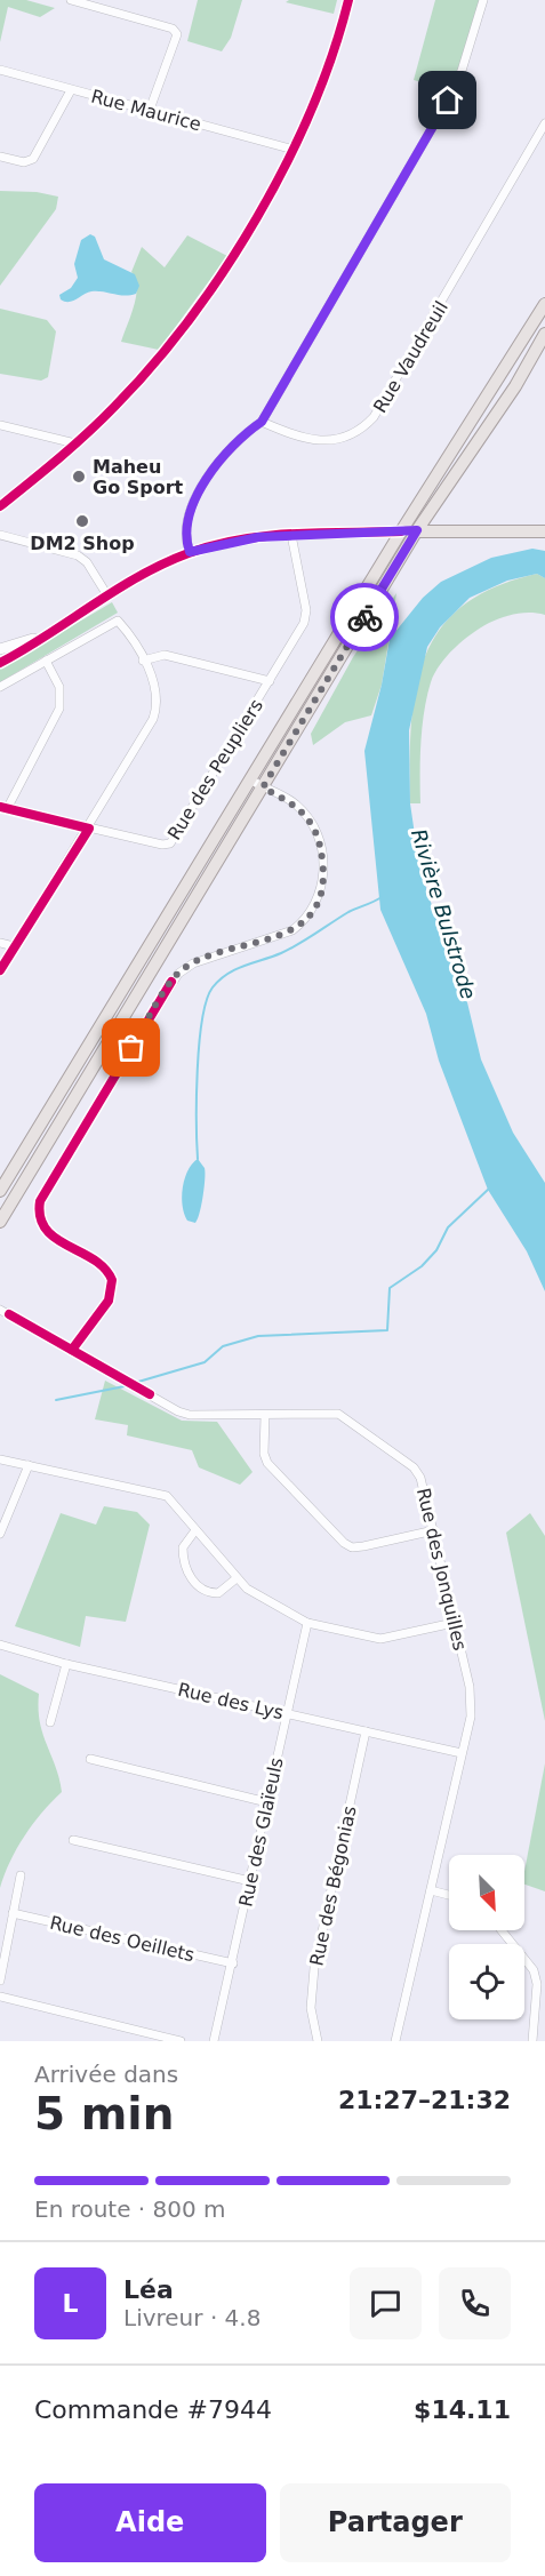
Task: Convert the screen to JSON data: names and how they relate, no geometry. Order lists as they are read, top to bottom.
{
  "streets": {
    "street": [
      "Rue Maurice",
      "Rue Vaudreuil",
      "Rue des Peupliers",
      "Rue des Jonquilles",
      "Rue des Lys",
      "Rue des Glaïeuls",
      "Rue des Bégonias",
      "Rue des Oeillets"
    ]
  },
  "crossings": [
    ["Rue des Jonquilles", "Rue des Lys"],
    ["Rue des Lys", "Rue des Glaïeuls"],
    ["Rue des Lys", "Rue des Bégonias"],
    ["Rue des Glaïeuls", "Rue des Oeillets"]
  ],
  "water": ["Rivière Bulstrode"],
  "places": ["Maheu Go Sport", "DM2 Shop"],
  "north": "bottom right",
  "page": {
    "heading": ["5 min", "Arrivée dans", "21:27–21:32"],
    "panel": [
      "Léa",
      "Livreur · 4.8",
      "Commande #7944",
      "$14.11"
    ],
    "bar": "En route · 800 m",
    "round": "L",
    "buttons": ["Aide", "Partager"]
  }
}
